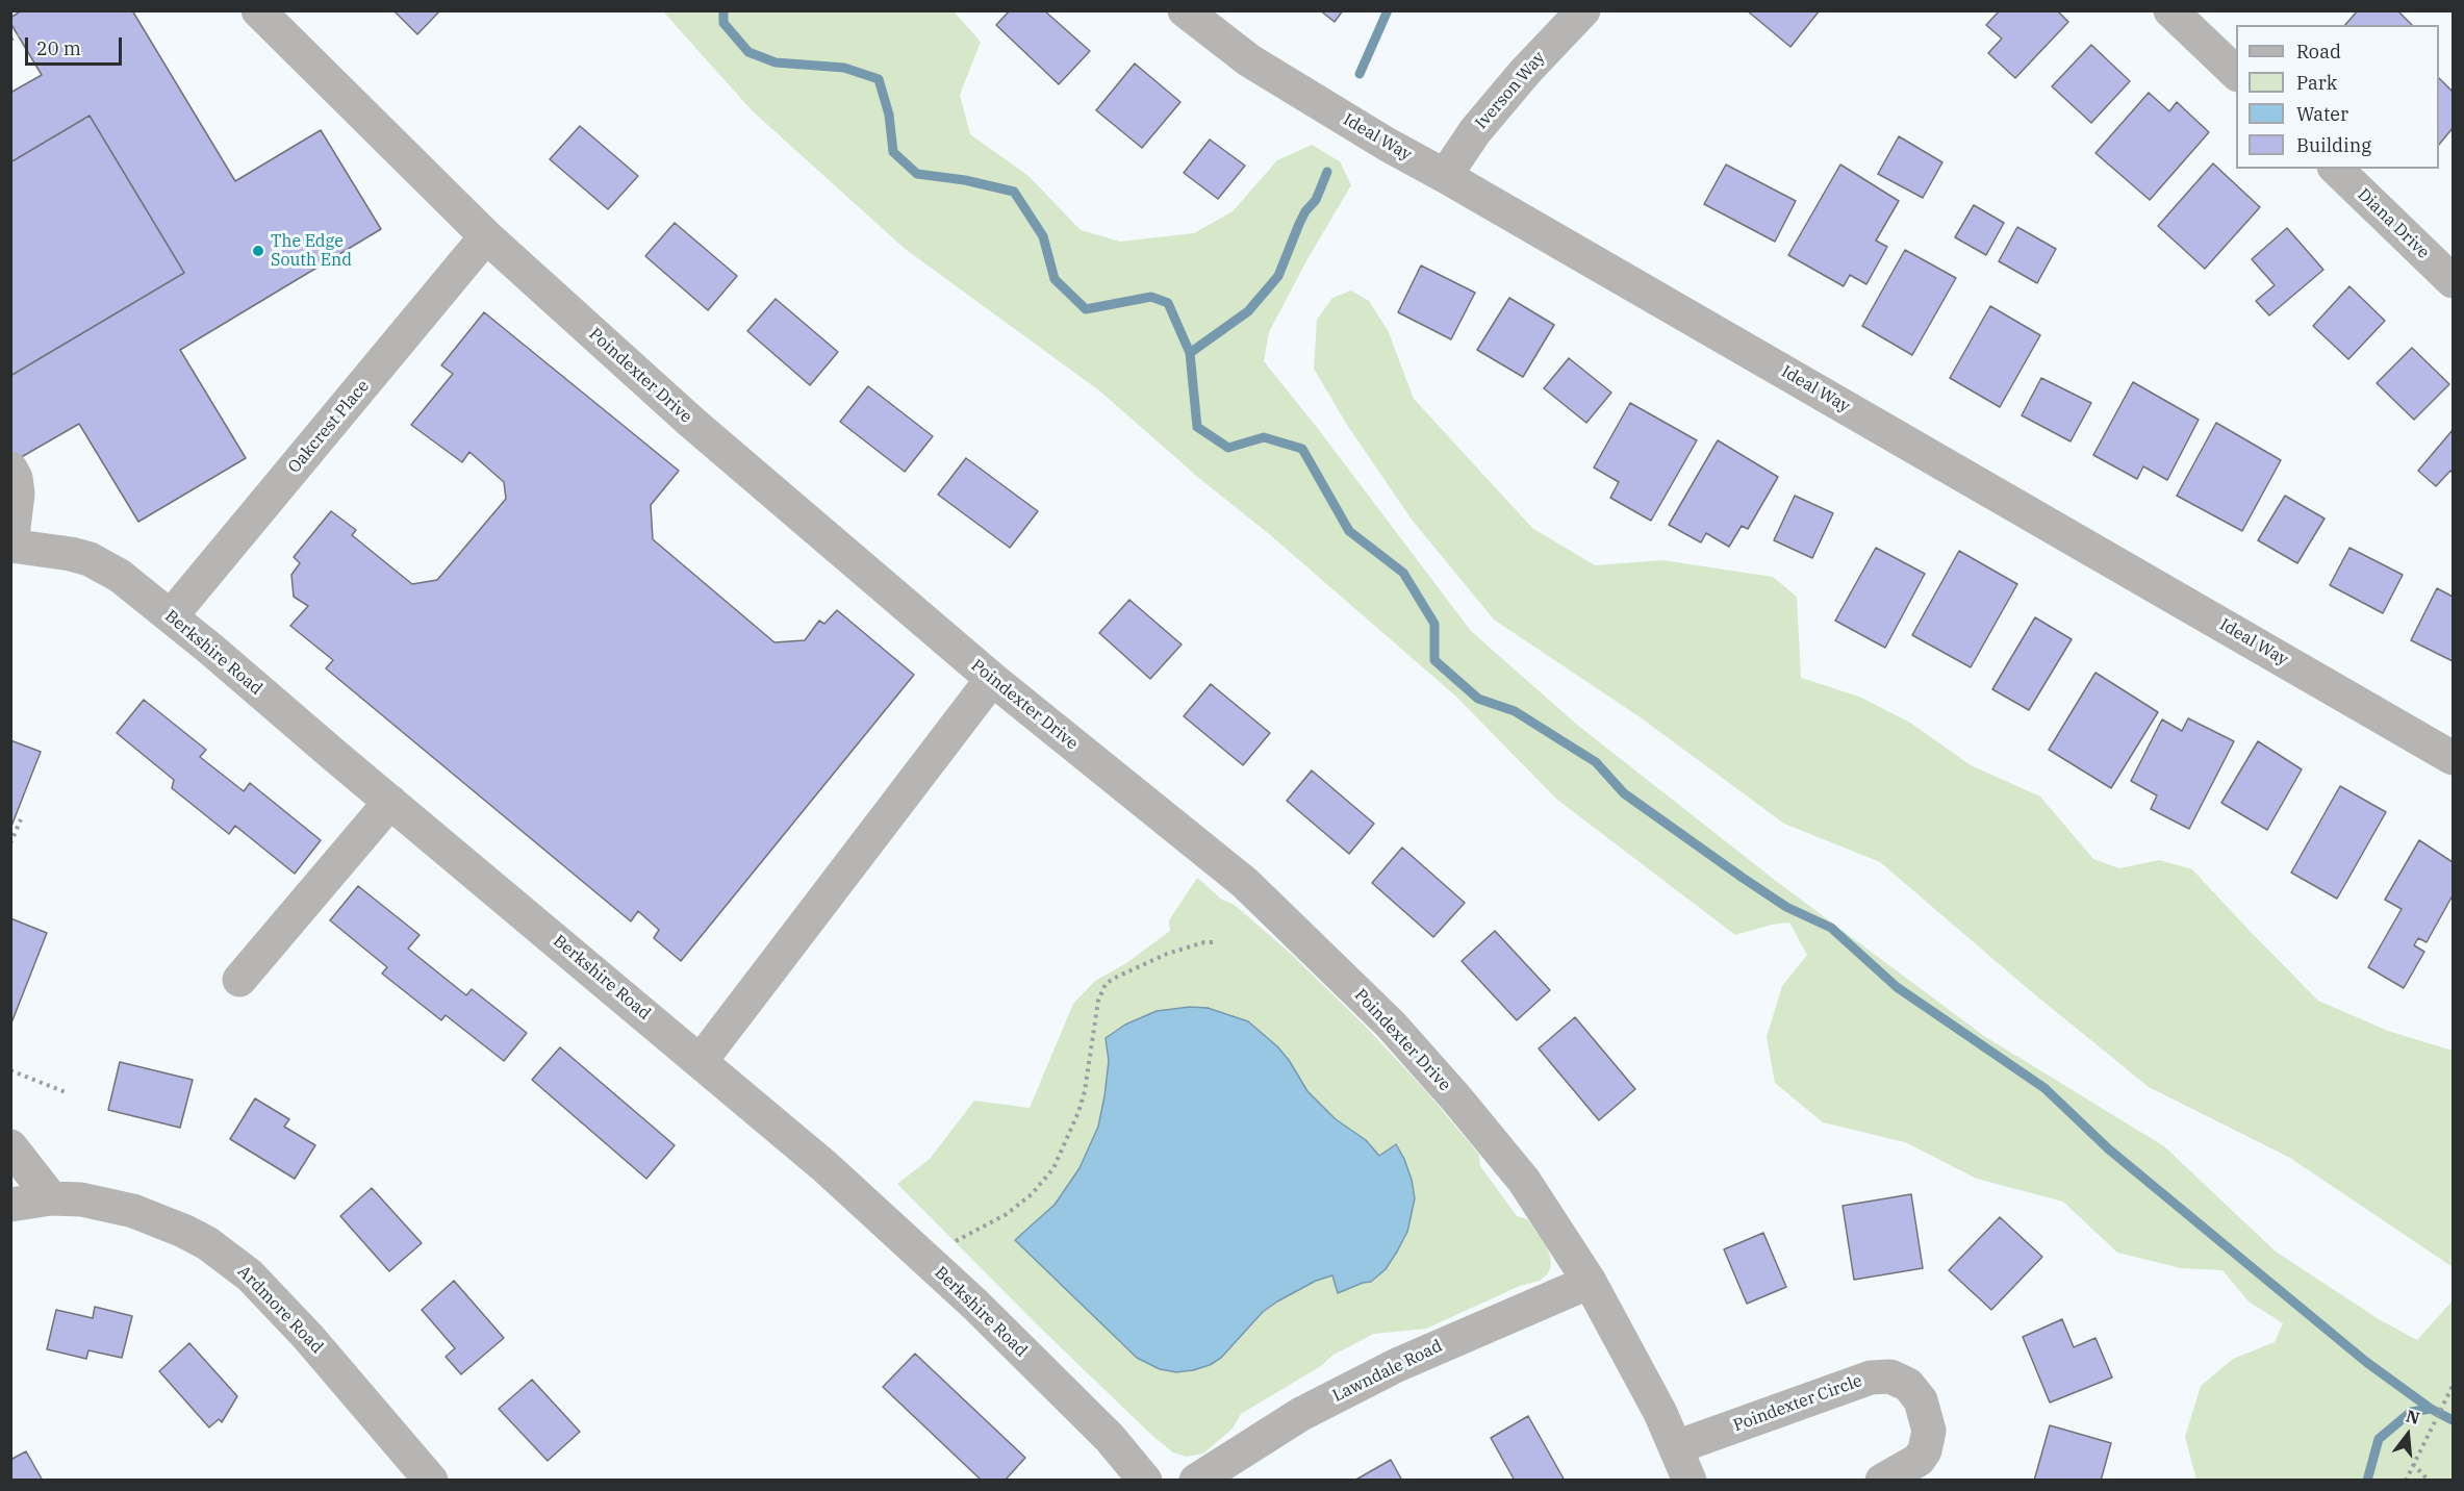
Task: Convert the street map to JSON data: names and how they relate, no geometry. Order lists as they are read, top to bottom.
{
  "streets": {
    "street": [
      "Iverson Way",
      "Ideal Way",
      "Diana Drive",
      "Poindexter Drive",
      "Oakcrest Place",
      "Berkshire Road",
      "Ardmore Road",
      "Lawndale Road",
      "Poindexter Circle"
    ]
  },
  "crossings": [
    ["Iverson Way", "Ideal Way"],
    ["Poindexter Drive", "Oakcrest Place"],
    ["Poindexter Drive", "Lawndale Road"],
    ["Poindexter Drive", "Poindexter Circle"],
    ["Oakcrest Place", "Berkshire Road"]
  ],
  "places": ["The Edge South End"],
  "legend": [
    "Road",
    "Park",
    "Water",
    "Building"
  ],
  "scale_bar": "20 m",
  "north": "top"
}
